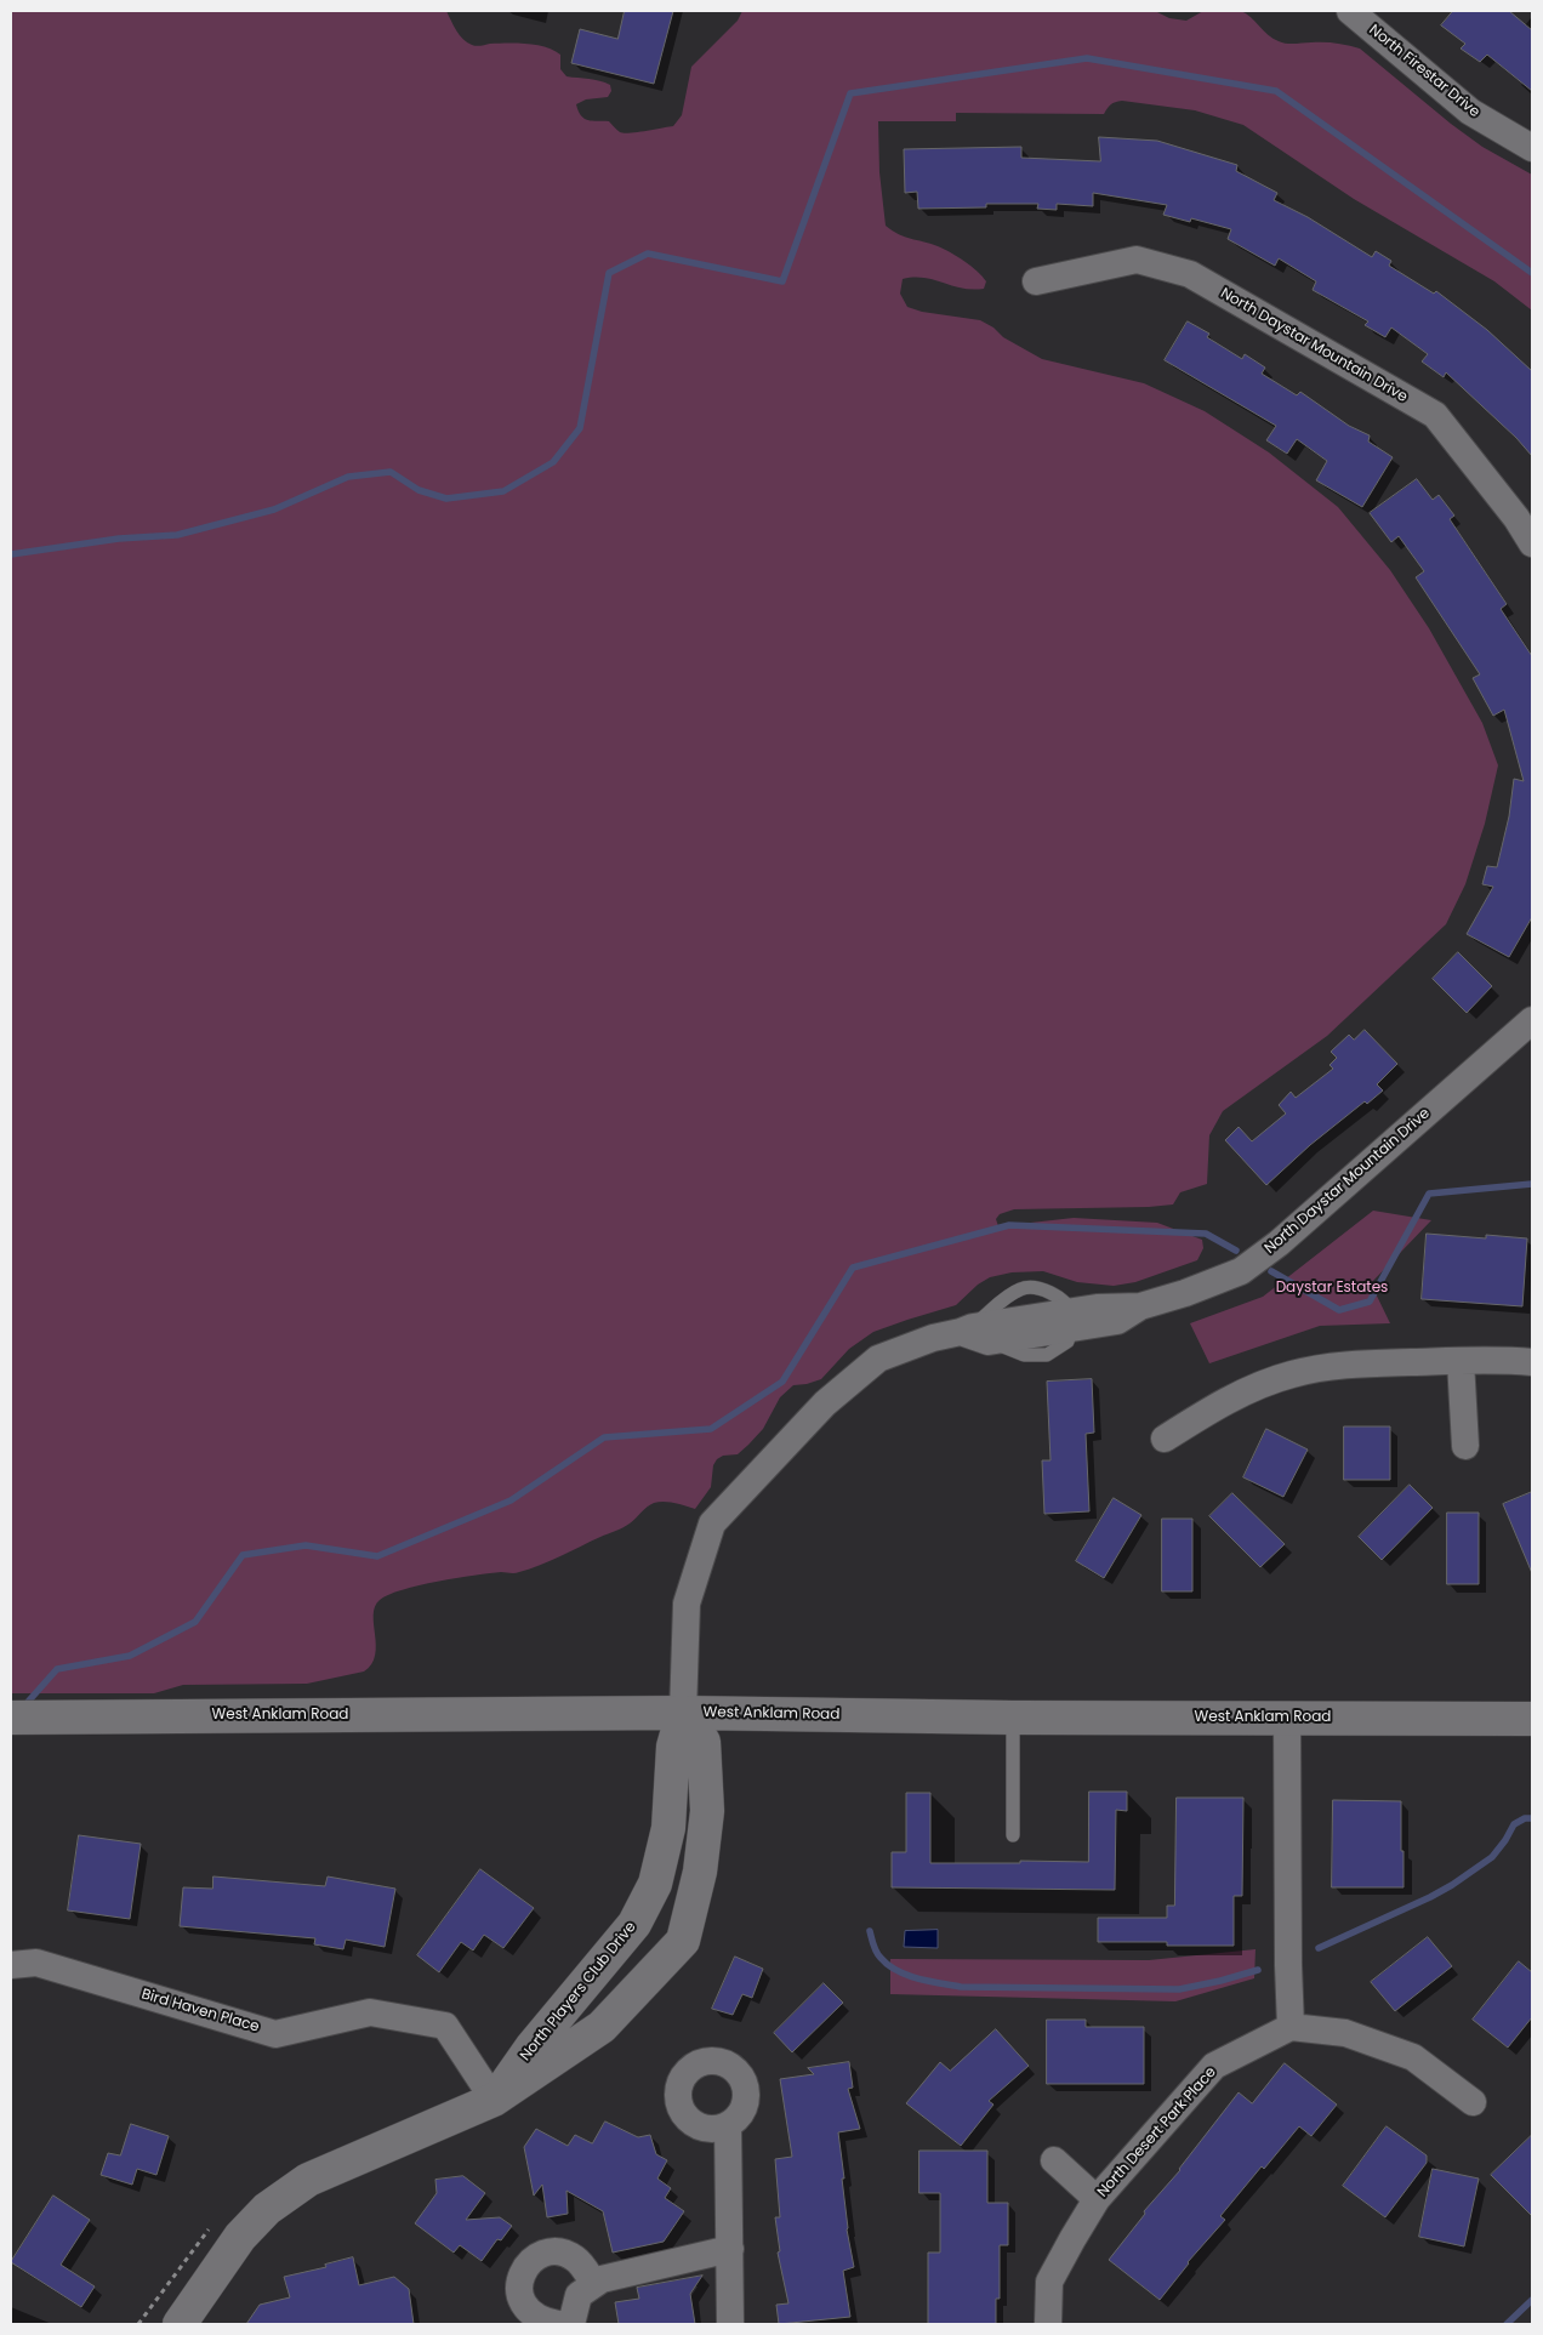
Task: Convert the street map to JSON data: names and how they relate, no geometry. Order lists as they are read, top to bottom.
{
  "streets": {
    "main road": ["West Anklam Road", "North Players Club Drive"],
    "street": [
      "North Firestar Drive",
      "North Daystar Mountain Drive",
      "Bird Haven Place",
      "North Desert Park Place"
    ]
  },
  "crossings": [
    ["North Daystar Mountain Drive", "West Anklam Road"],
    ["North Daystar Mountain Drive", "North Players Club Drive"],
    ["West Anklam Road", "North Players Club Drive"],
    ["North Players Club Drive", "Bird Haven Place"]
  ],
  "parks": ["Daystar Estates"]
}
